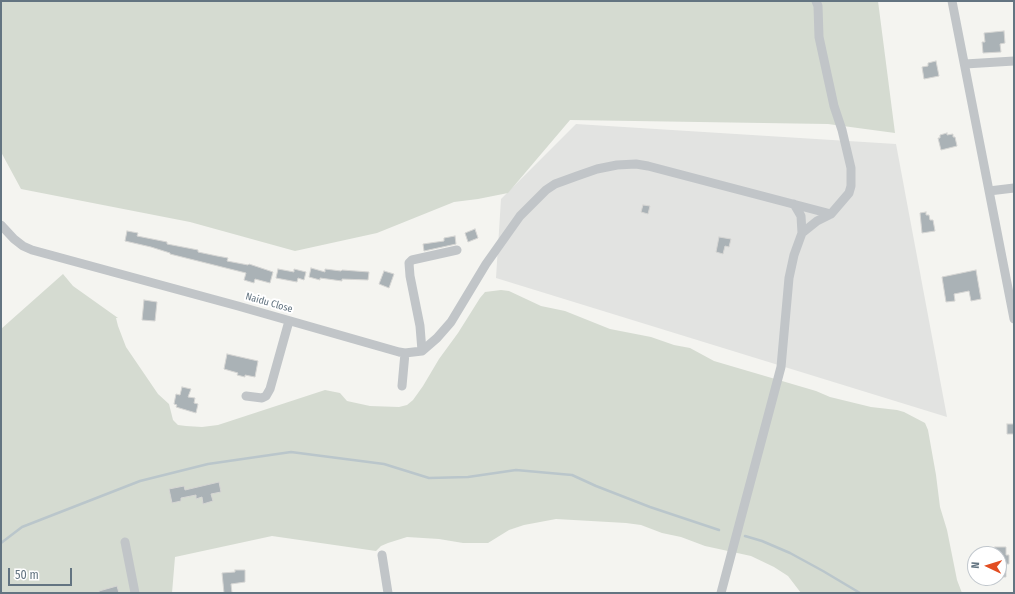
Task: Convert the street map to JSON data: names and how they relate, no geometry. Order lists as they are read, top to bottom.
{
  "streets": {
    "street": ["Naidu Close"]
  },
  "scale_bar": "50 m",
  "north": "left"
}
